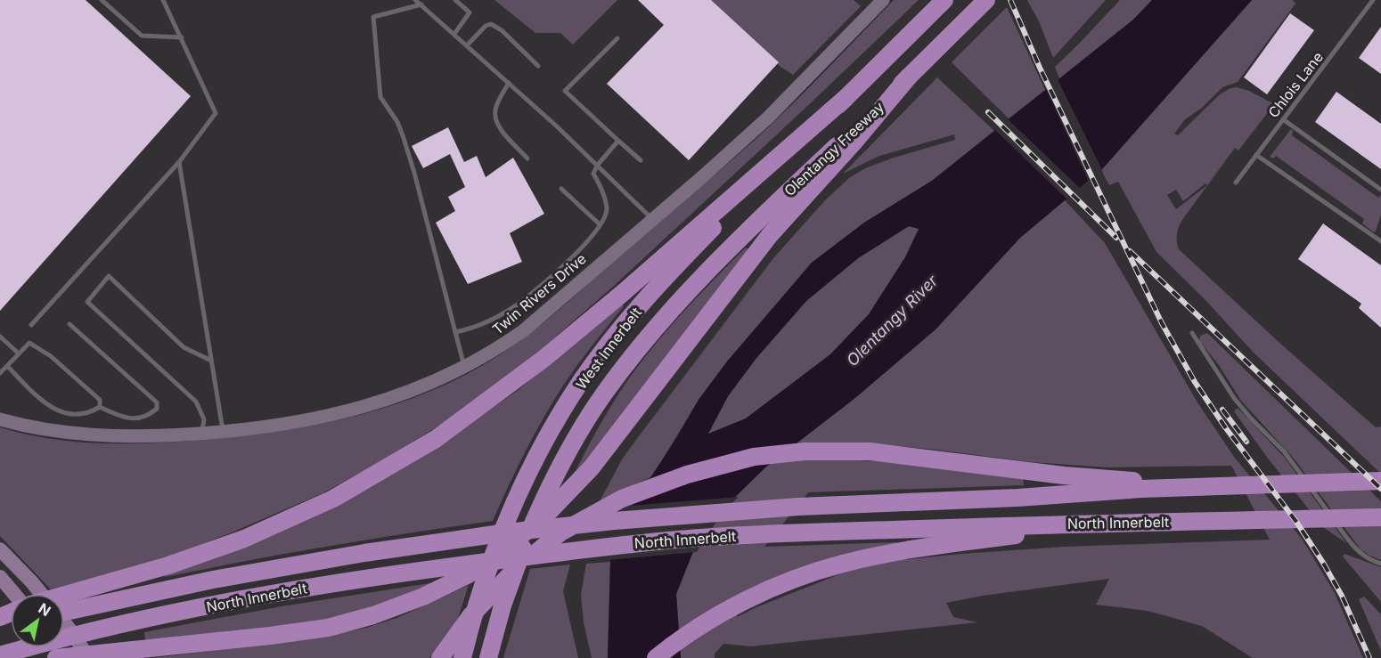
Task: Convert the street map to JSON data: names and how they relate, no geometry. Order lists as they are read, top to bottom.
{
  "streets": {
    "highway": ["Olentangy Freeway", "West Innerbelt", "North Innerbelt"],
    "main road": ["Twin Rivers Drive"],
    "lane": ["Chlois Lane"]
  },
  "crossings": [
    ["Olentangy Freeway", "West Innerbelt"]
  ],
  "water": ["Olentangy River"],
  "north": "top right"
}
